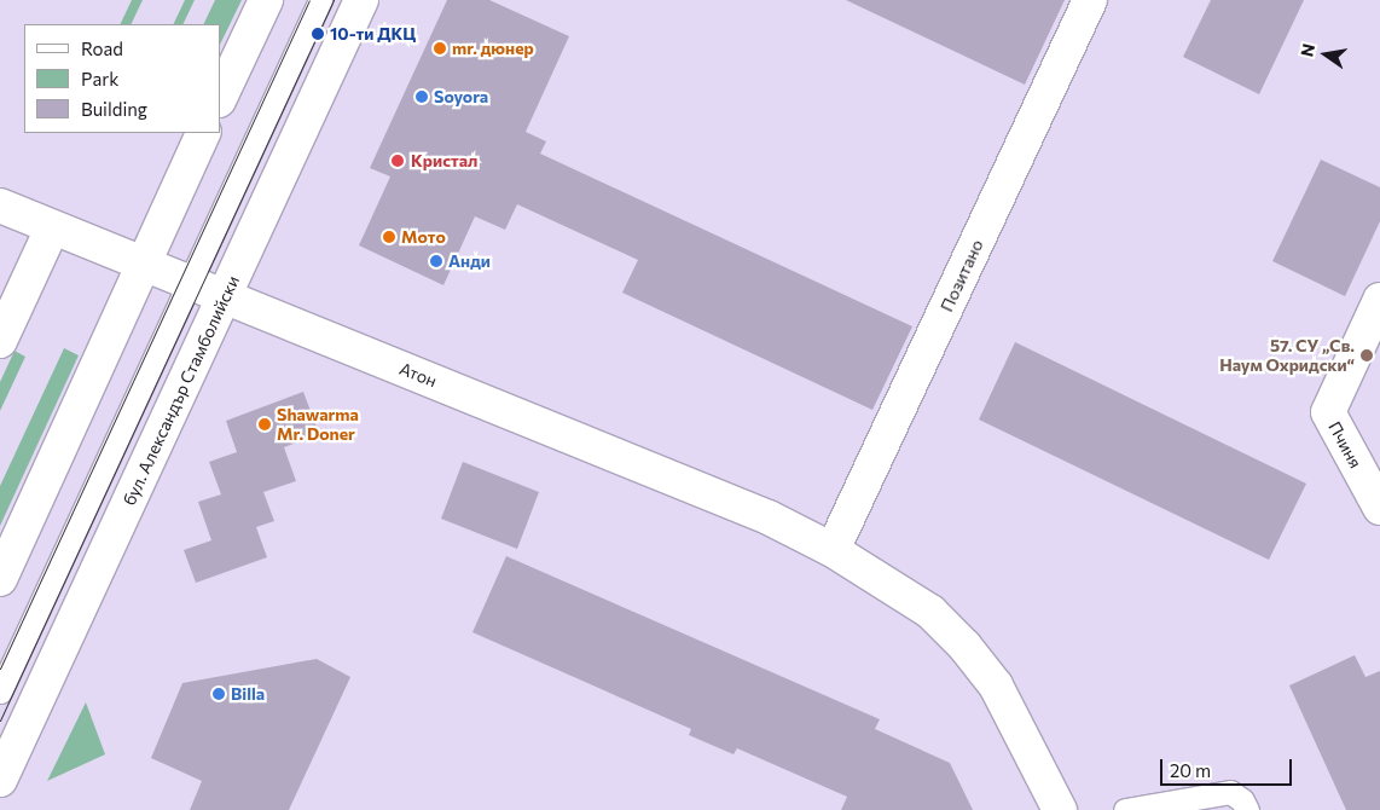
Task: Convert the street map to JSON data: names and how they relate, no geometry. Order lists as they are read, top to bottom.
{
  "streets": {
    "street": [
      "Позитано",
      "Атон",
      "бул. Александър Стамболийски",
      "Пчиня"
    ]
  },
  "crossings": [
    ["Позитано", "Атон"],
    ["Атон", "бул. Александър Стамболийски"]
  ],
  "places": [
    "10-ти ДКЦ",
    "mr. дюнер",
    "Soyora",
    "Кристал",
    "Мото",
    "Анди",
    "57. СУ „Св. Наум Охридски“",
    "Shawarma Mr. Doner",
    "Billa"
  ],
  "legend": ["Road", "Park", "Building"],
  "scale_bar": "20 m",
  "north": "left"
}
